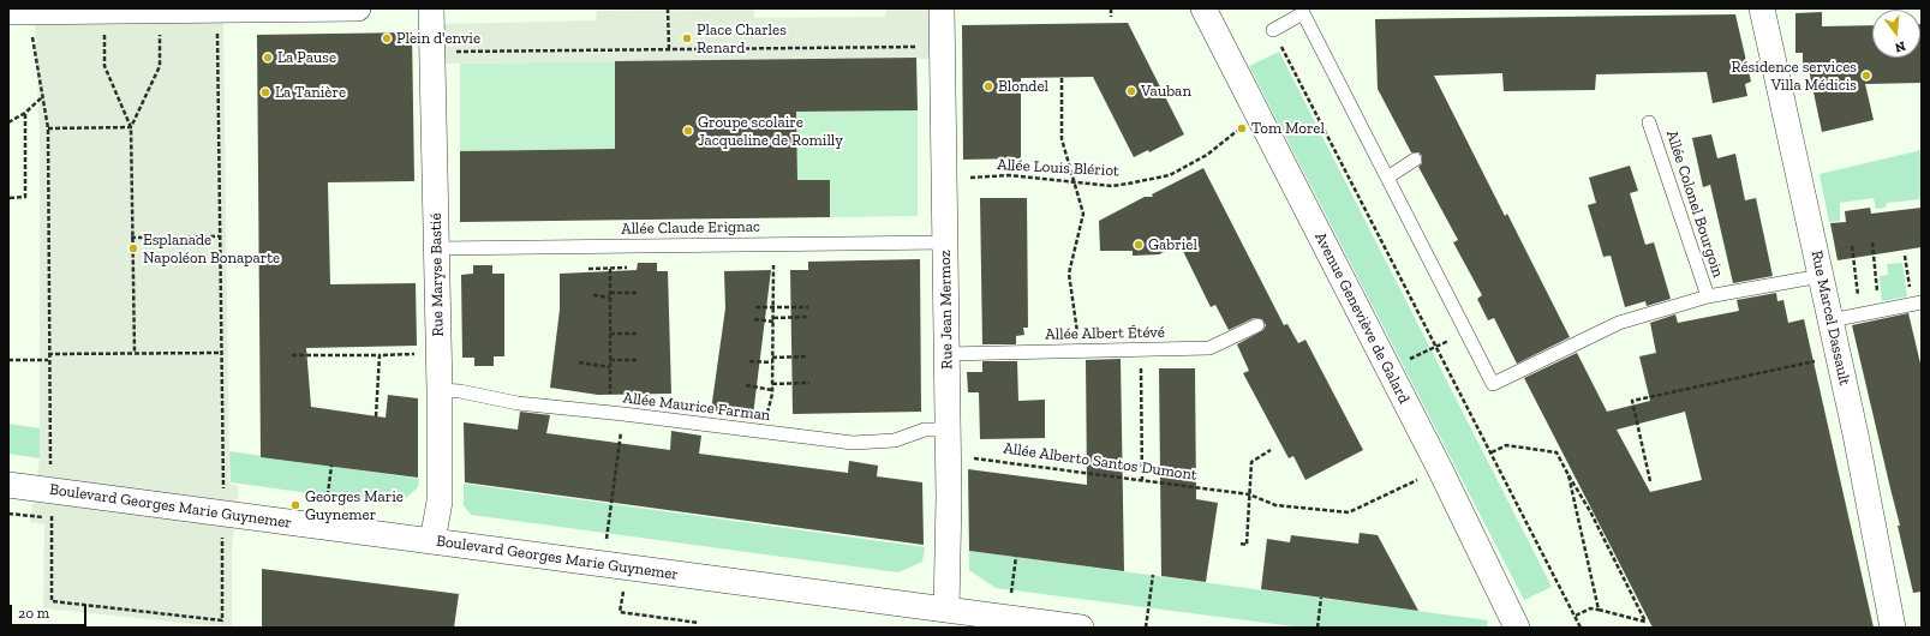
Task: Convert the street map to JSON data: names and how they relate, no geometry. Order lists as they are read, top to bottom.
{
  "streets": {
    "street": [
      "Rue Maryse Bastié",
      "Rue Jean Mermoz",
      "Avenue Geneviève de Galard",
      "Rue Marcel Dassault",
      "Boulevard Georges Marie Guynemer"
    ],
    "lane": [
      "Allée Colonel Bourgoin",
      "Allée Claude Erignac",
      "Allée Albert Étévé",
      "Allée Maurice Farman"
    ],
    "path": ["Allée Louis Blériot", "Allée Alberto Santos Dumont"]
  },
  "crossings": [
    ["Allée Louis Blériot", "Rue Jean Mermoz"],
    ["Allée Claude Erignac", "Rue Maryse Bastié"],
    ["Allée Claude Erignac", "Rue Jean Mermoz"],
    ["Rue Maryse Bastié", "Allée Maurice Farman"],
    ["Rue Maryse Bastié", "Boulevard Georges Marie Guynemer"],
    ["Rue Jean Mermoz", "Allée Albert Étévé"],
    ["Rue Jean Mermoz", "Allée Maurice Farman"],
    ["Rue Jean Mermoz", "Allée Alberto Santos Dumont"],
    ["Rue Jean Mermoz", "Boulevard Georges Marie Guynemer"]
  ],
  "places": [
    "Plein d'envie",
    "Place Charles Renard",
    "La Pause",
    "Résidence services Villa Médicis",
    "Blondel",
    "Vauban",
    "La Tanière",
    "Tom Morel",
    "Groupe scolaire Jacqueline de Romilly",
    "Gabriel",
    "Esplanade Napoléon Bonaparte",
    "Georges Marie Guynemer"
  ],
  "scale_bar": "20 m",
  "north": "bottom"
}
